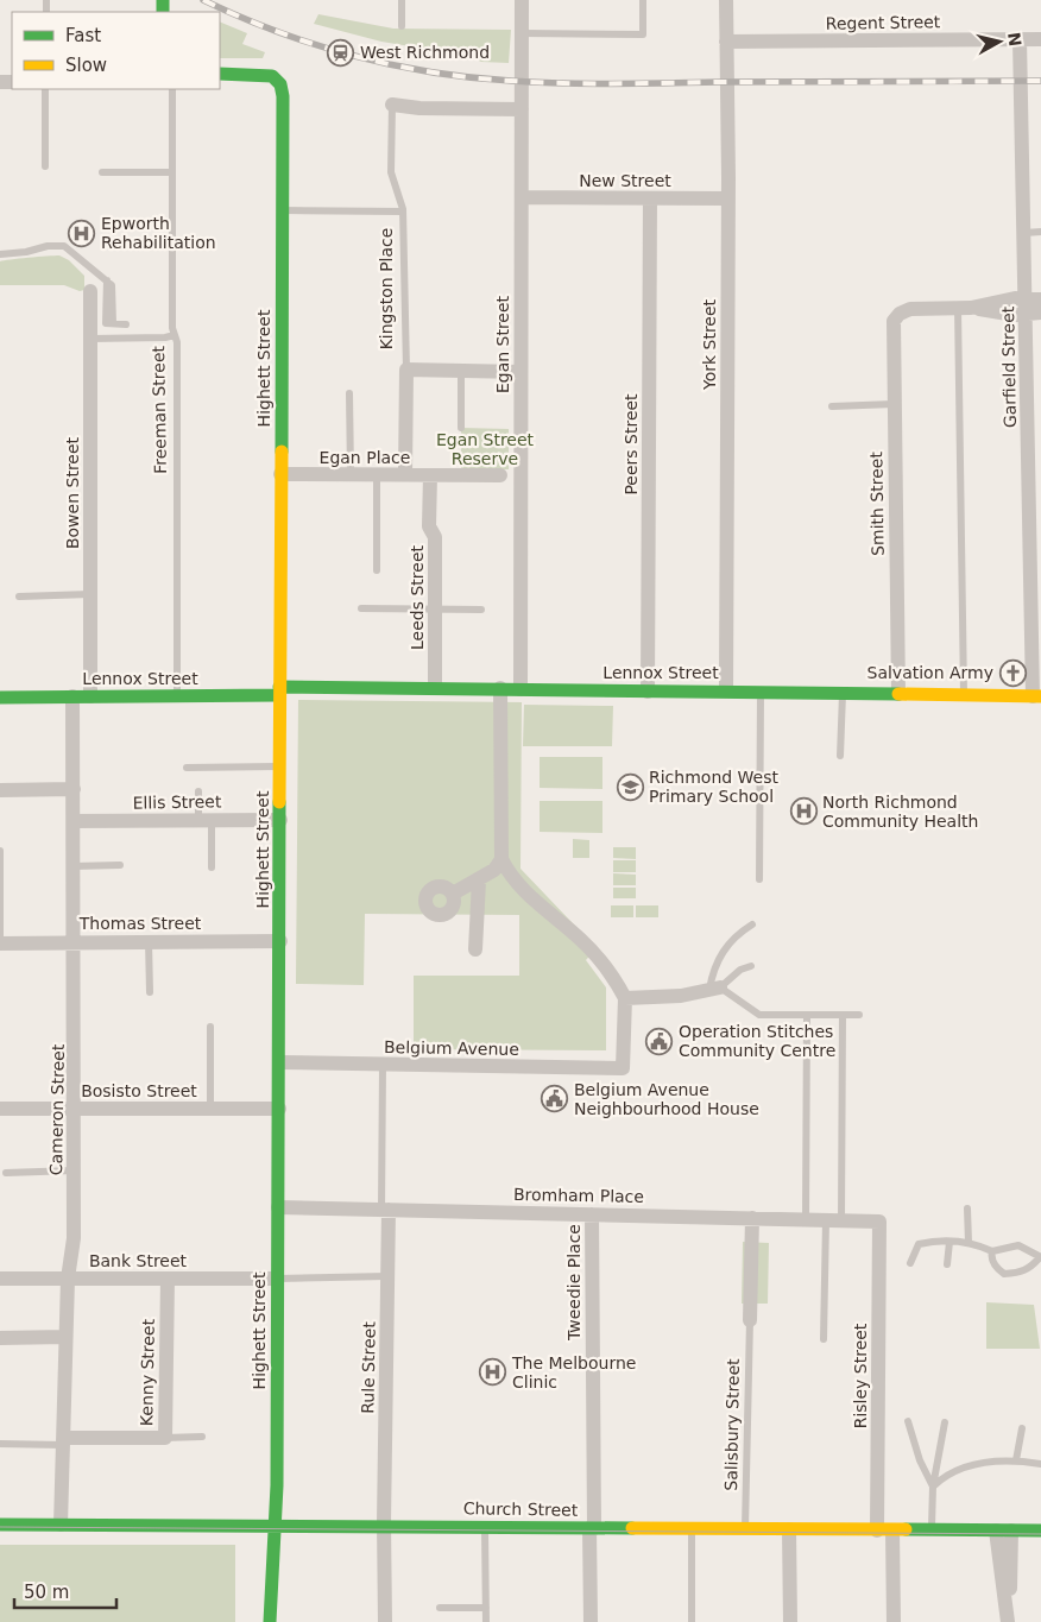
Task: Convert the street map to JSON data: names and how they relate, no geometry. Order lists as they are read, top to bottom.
{
  "streets": {
    "street": [
      "Regent Street",
      "New Street",
      "Kingston Place",
      "Egan Street",
      "York Street",
      "Garfield Street",
      "Highett Street",
      "Peers Street",
      "Egan Place",
      "Bowen Street",
      "Smith Street",
      "Leeds Street",
      "Lennox Street",
      "Ellis Street",
      "Thomas Street",
      "Belgium Avenue",
      "Bosisto Street",
      "Cameron Street",
      "Bromham Place",
      "Bank Street",
      "Tweedie Place",
      "Rule Street",
      "Kenny Street",
      "Risley Street",
      "Church Street"
    ],
    "lane": ["Freeman Street", "Salisbury Street"]
  },
  "crossings": [
    ["Regent Street", "York Street"],
    ["Regent Street", "Garfield Street"],
    ["New Street", "Egan Street"],
    ["New Street", "York Street"],
    ["New Street", "Peers Street"],
    ["Kingston Place", "Egan Place"],
    ["Egan Street", "Egan Place"],
    ["Egan Street", "Lennox Street"],
    ["York Street", "Lennox Street"],
    ["Garfield Street", "Lennox Street"],
    ["Highett Street", "Egan Place"],
    ["Highett Street", "Lennox Street"],
    ["Highett Street", "Ellis Street"],
    ["Highett Street", "Thomas Street"],
    ["Highett Street", "Belgium Avenue"],
    ["Highett Street", "Bosisto Street"],
    ["Highett Street", "Bromham Place"],
    ["Highett Street", "Bank Street"],
    ["Highett Street", "Church Street"],
    ["Freeman Street", "Lennox Street"],
    ["Peers Street", "Lennox Street"],
    ["Egan Place", "Leeds Street"],
    ["Bowen Street", "Lennox Street"],
    ["Smith Street", "Lennox Street"],
    ["Leeds Street", "Lennox Street"],
    ["Lennox Street", "Cameron Street"],
    ["Ellis Street", "Cameron Street"],
    ["Thomas Street", "Cameron Street"],
    ["Bosisto Street", "Cameron Street"],
    ["Cameron Street", "Bank Street"],
    ["Cameron Street", "Kenny Street"],
    ["Cameron Street", "Church Street"],
    ["Bromham Place", "Tweedie Place"],
    ["Bromham Place", "Rule Street"],
    ["Bromham Place", "Risley Street"],
    ["Bank Street", "Kenny Street"],
    ["Tweedie Place", "Church Street"],
    ["Rule Street", "Church Street"],
    ["Risley Street", "Church Street"],
    ["Salisbury Street", "Church Street"]
  ],
  "parks": ["Egan Street Reserve"],
  "places": {
    "station": ["West Richmond"],
    "hospital": ["Epworth Rehabilitation", "North Richmond Community Health", "The Melbourne Clinic"],
    "church": ["Salvation Army"],
    "school or university": ["Richmond West Primary School"],
    "public building": ["Operation Stitches Community Centre", "Belgium Avenue Neighbourhood House"]
  },
  "legend": ["Fast", "Slow"],
  "scale_bar": "50 m",
  "north": "right"
}
